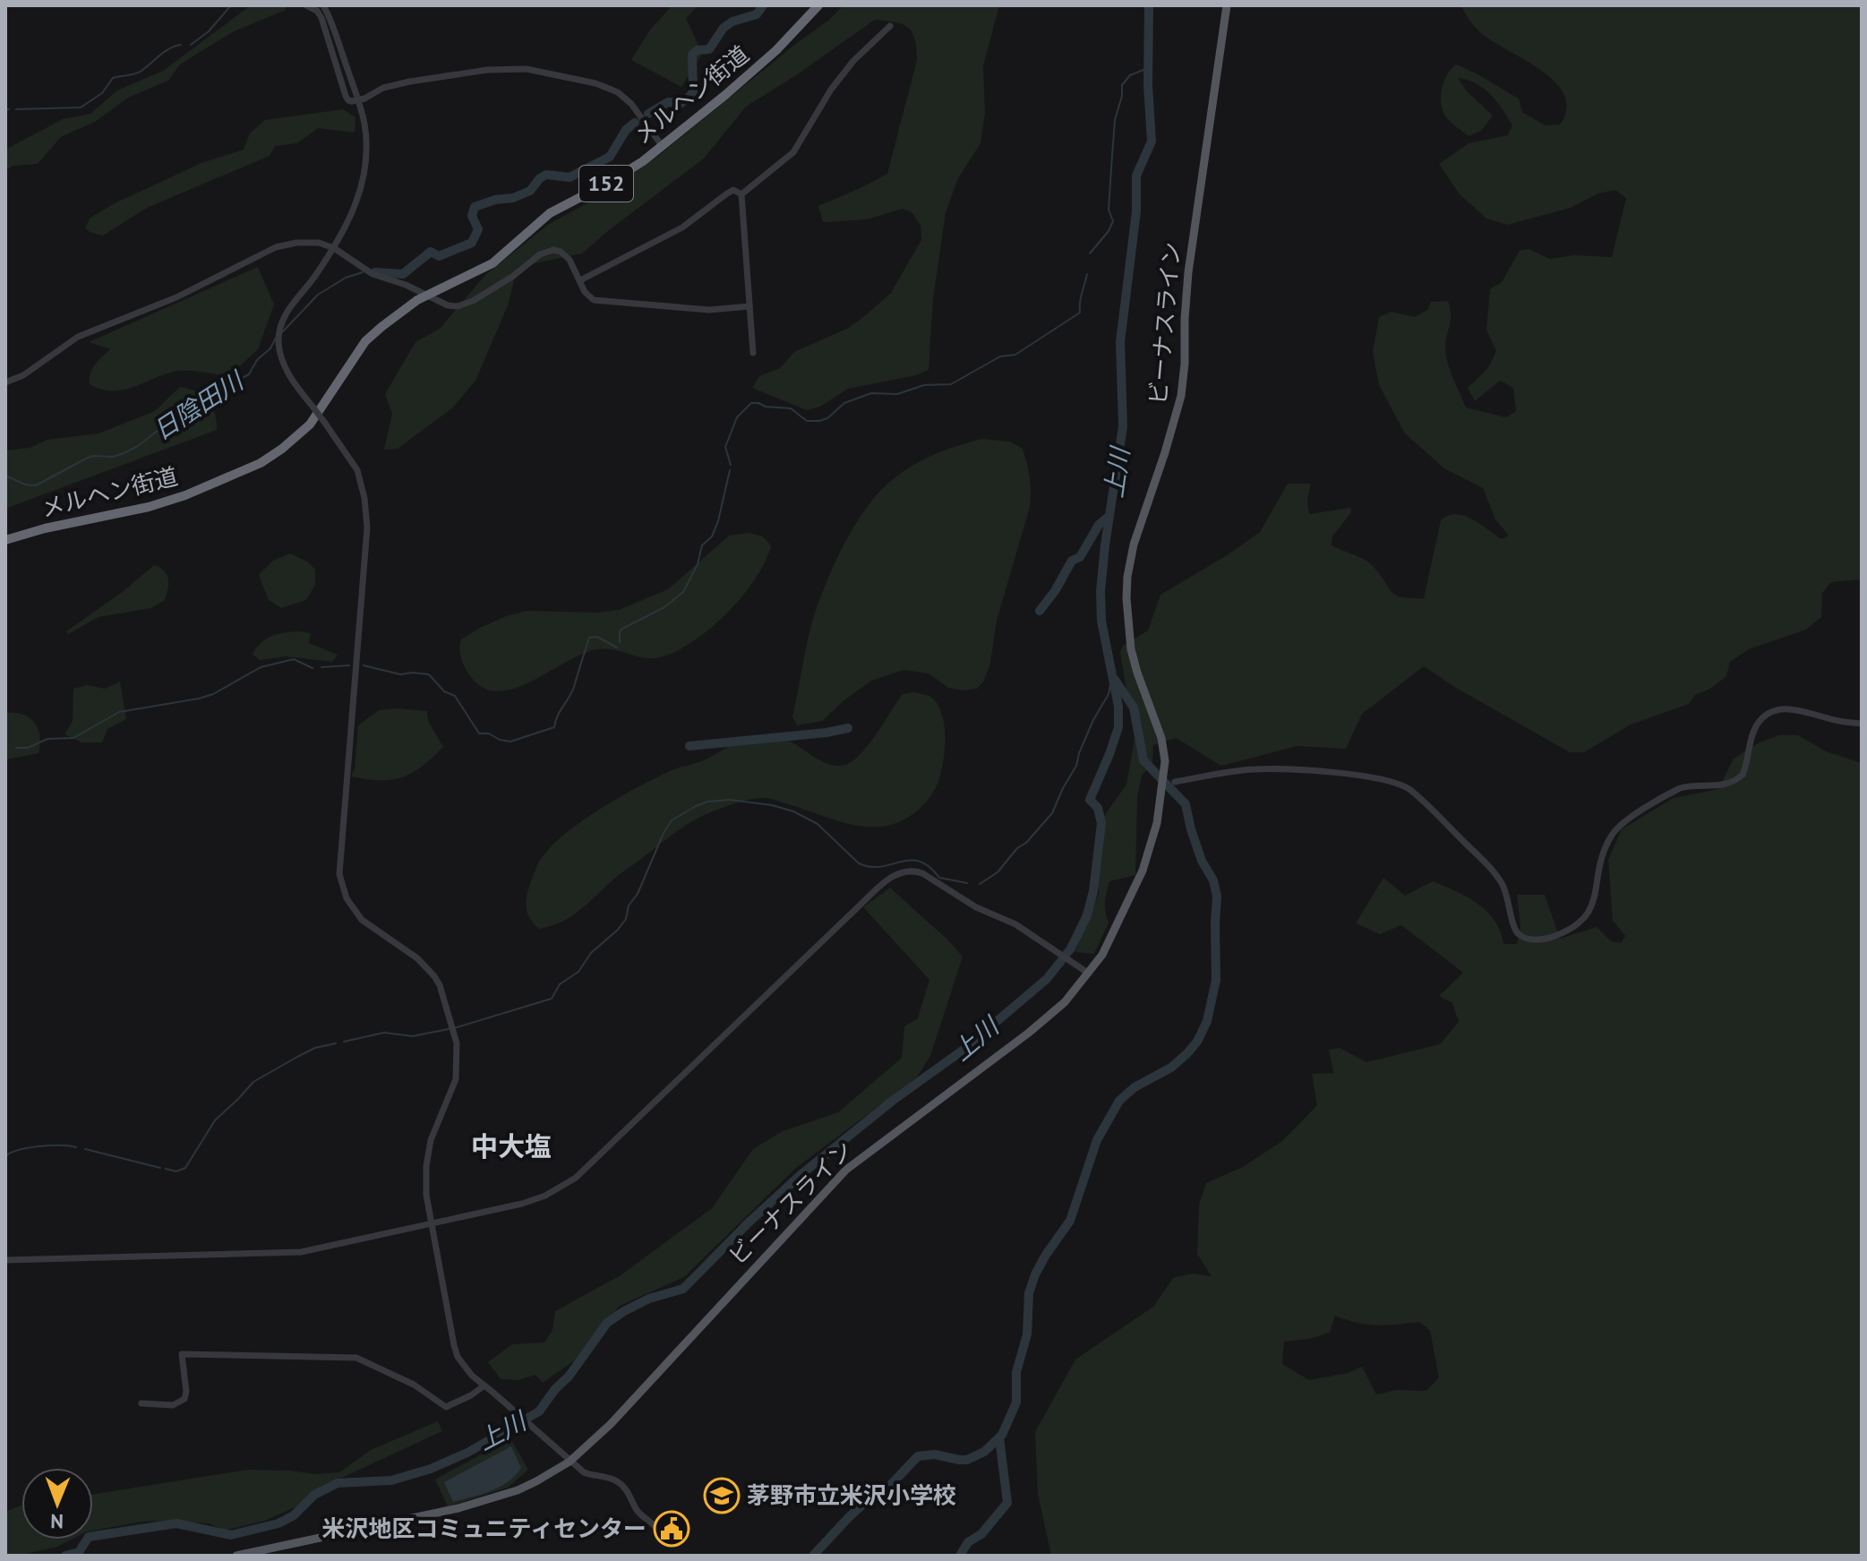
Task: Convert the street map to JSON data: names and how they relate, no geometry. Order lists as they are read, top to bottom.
{
  "streets": {
    "highway": ["メルヘン街道", "152"],
    "main road": ["ビーナスライン"]
  },
  "districts": ["中大塩"],
  "water": ["日陰田川", "上川"],
  "places": {
    "school or university": ["茅野市立米沢小学校"],
    "public building": ["米沢地区コミュニティセンター"]
  },
  "north": "bottom"
}
